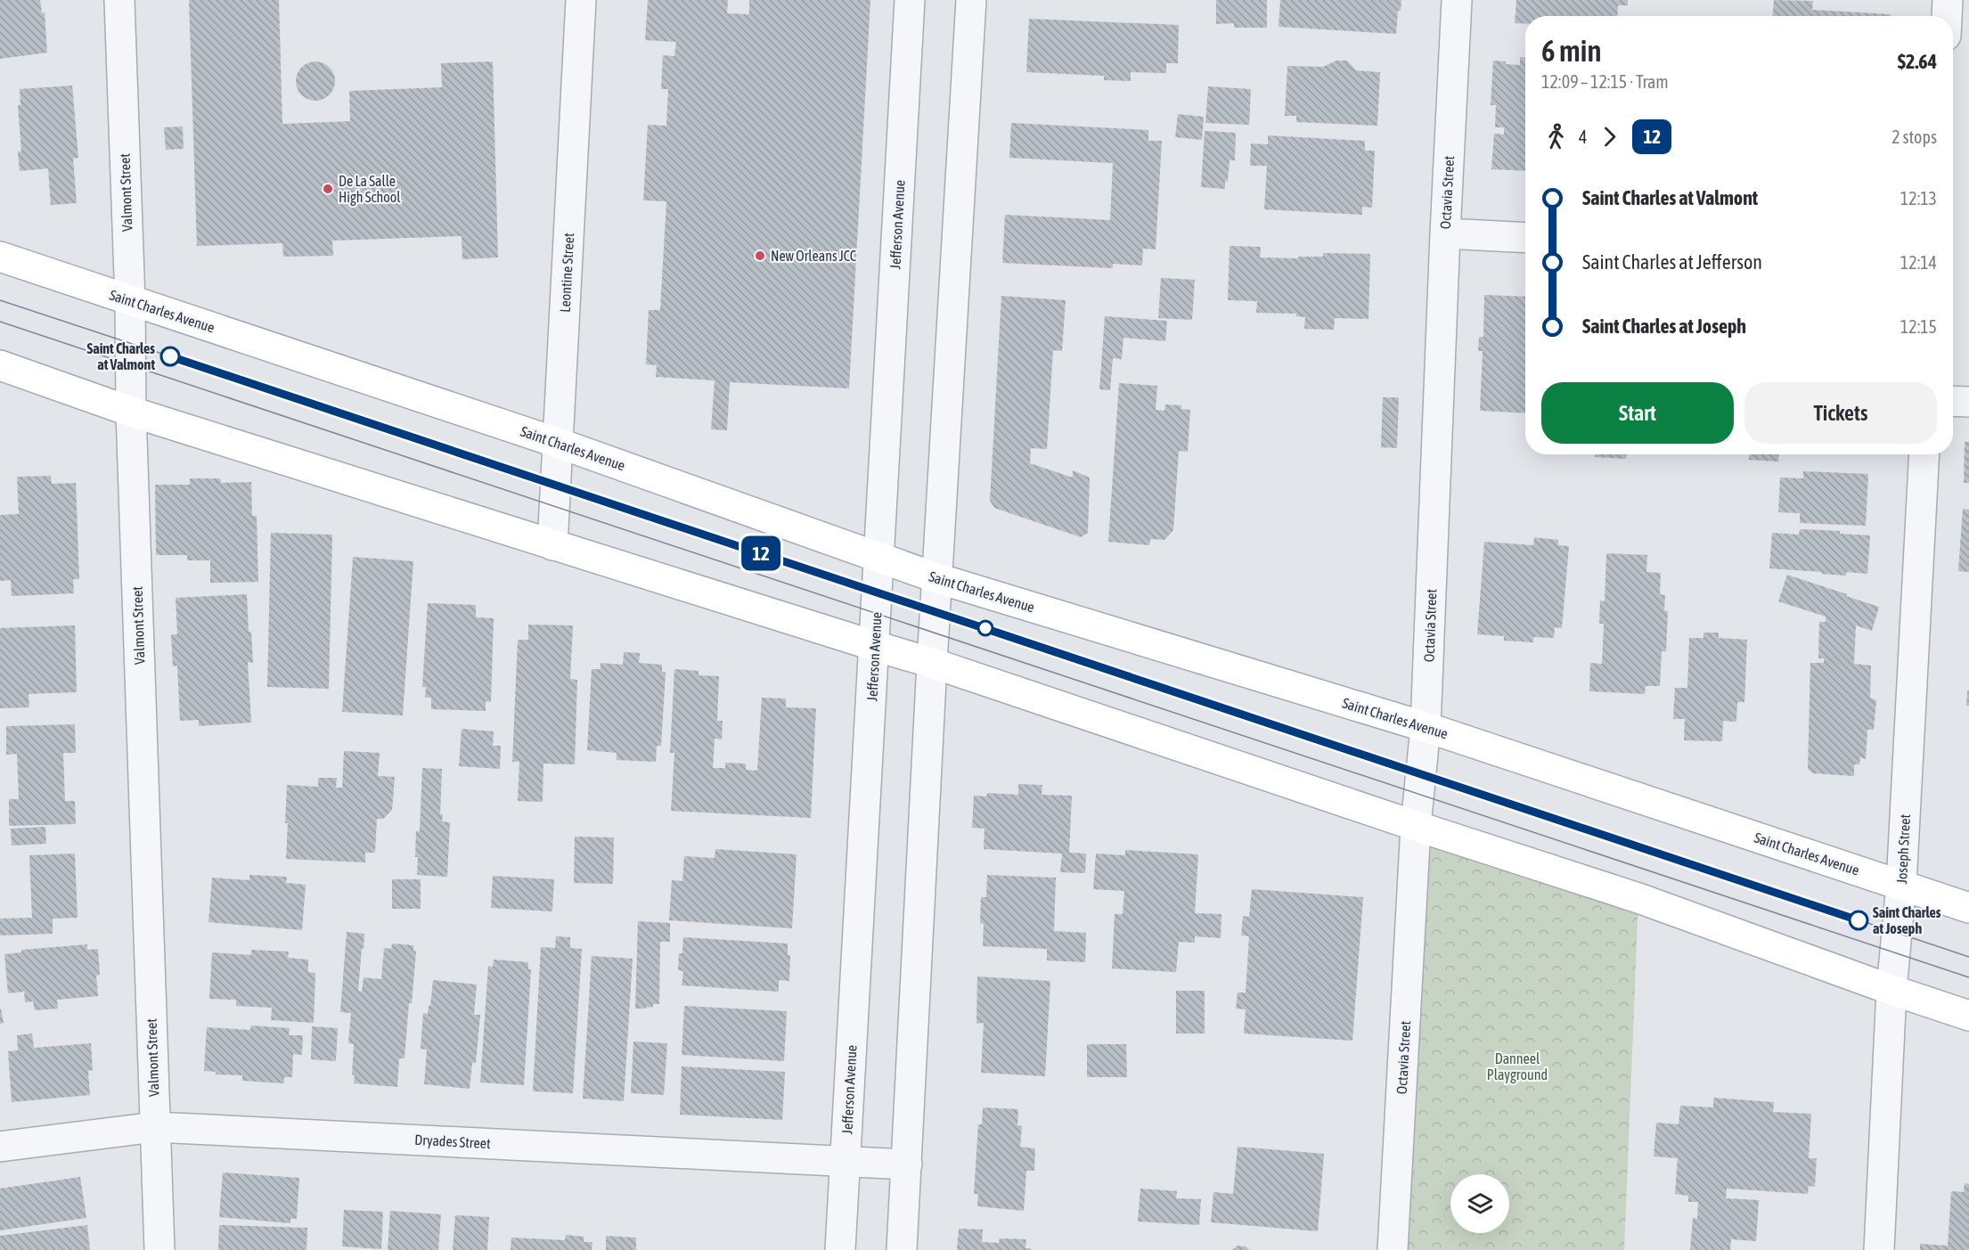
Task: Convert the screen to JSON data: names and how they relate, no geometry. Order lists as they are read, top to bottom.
{
  "streets": {
    "main road": ["Saint Charles Avenue"],
    "street": [
      "Valmont Street",
      "Octavia Street",
      "Jefferson Avenue",
      "Leontine Street",
      "Joseph Street",
      "Dryades Street"
    ]
  },
  "crossings": [
    ["Valmont Street", "Saint Charles Avenue"],
    ["Valmont Street", "Dryades Street"],
    ["Octavia Street", "Saint Charles Avenue"],
    ["Jefferson Avenue", "Saint Charles Avenue"],
    ["Jefferson Avenue", "Dryades Street"],
    ["Leontine Street", "Saint Charles Avenue"],
    ["Saint Charles Avenue", "Joseph Street"]
  ],
  "parks": ["Danneel Playground"],
  "places": [
    "De La Salle High School",
    "New Orleans JCC",
    "Saint Charles at Valmont",
    "Saint Charles at Joseph"
  ],
  "lines": ["tram line 12"],
  "page": {
    "on_map": "12",
    "heading": ["6 min", "12:09 – 12:15 · Tram", "$2.64"],
    "legs": ["4", "12", "2 stops"],
    "list": [
      {
        "name": "Saint Charles at Valmont",
        "value": "12:13"
      },
      {
        "name": "Saint Charles at Jefferson",
        "value": "12:14"
      },
      {
        "name": "Saint Charles at Joseph",
        "value": "12:15"
      }
    ],
    "buttons": ["Start", "Tickets"]
  }
}
